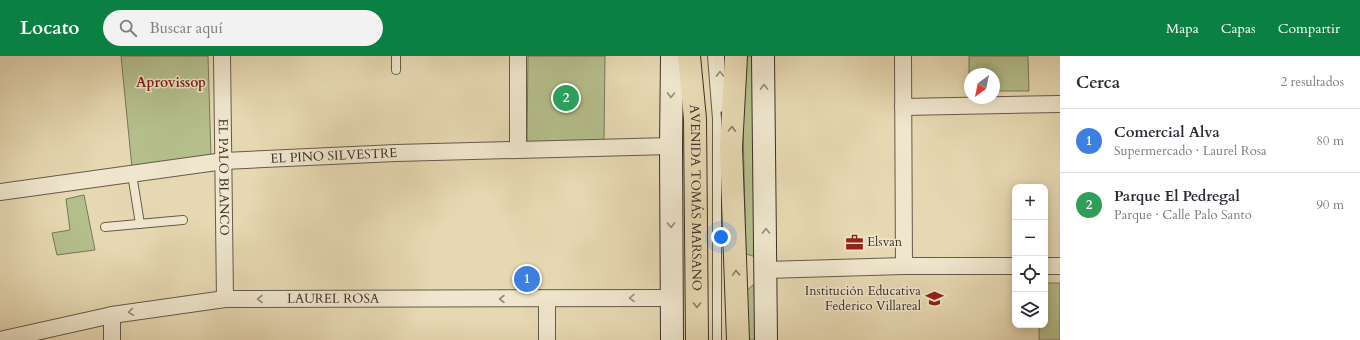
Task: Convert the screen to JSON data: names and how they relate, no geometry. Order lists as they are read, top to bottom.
{
  "streets": {
    "main road": ["AVENIDA TOMÁS MARSANO"],
    "street": ["EL PINO SILVESTRE", "EL PALO BLANCO", "LAUREL ROSA"]
  },
  "crossings": [
    ["EL PINO SILVESTRE", "EL PALO BLANCO"],
    ["EL PINO SILVESTRE", "AVENIDA TOMÁS MARSANO"],
    ["EL PALO BLANCO", "LAUREL ROSA"],
    ["AVENIDA TOMÁS MARSANO", "LAUREL ROSA"]
  ],
  "one_way": ["LAUREL ROSA"],
  "districts": ["Aprovissop"],
  "places": {
    "office": ["Elsvan"],
    "school or university": ["Institución Educativa Federico Villareal"]
  },
  "north": "bottom left",
  "page": {
    "header": "Locato",
    "search": "Buscar aquí",
    "nav": ["Mapa", "Capas", "Compartir"],
    "heading": ["Cerca", "2 resultados"],
    "pins": ["2", "1"],
    "list": [
      {
        "mark": "1",
        "name": "Comercial Alva",
        "note": "Supermercado · Laurel Rosa",
        "value": "80 m"
      },
      {
        "mark": "2",
        "name": "Parque El Pedregal",
        "note": "Parque · Calle Palo Santo",
        "value": "90 m"
      }
    ],
    "map_buttons": ["+", "−"]
  }
}
